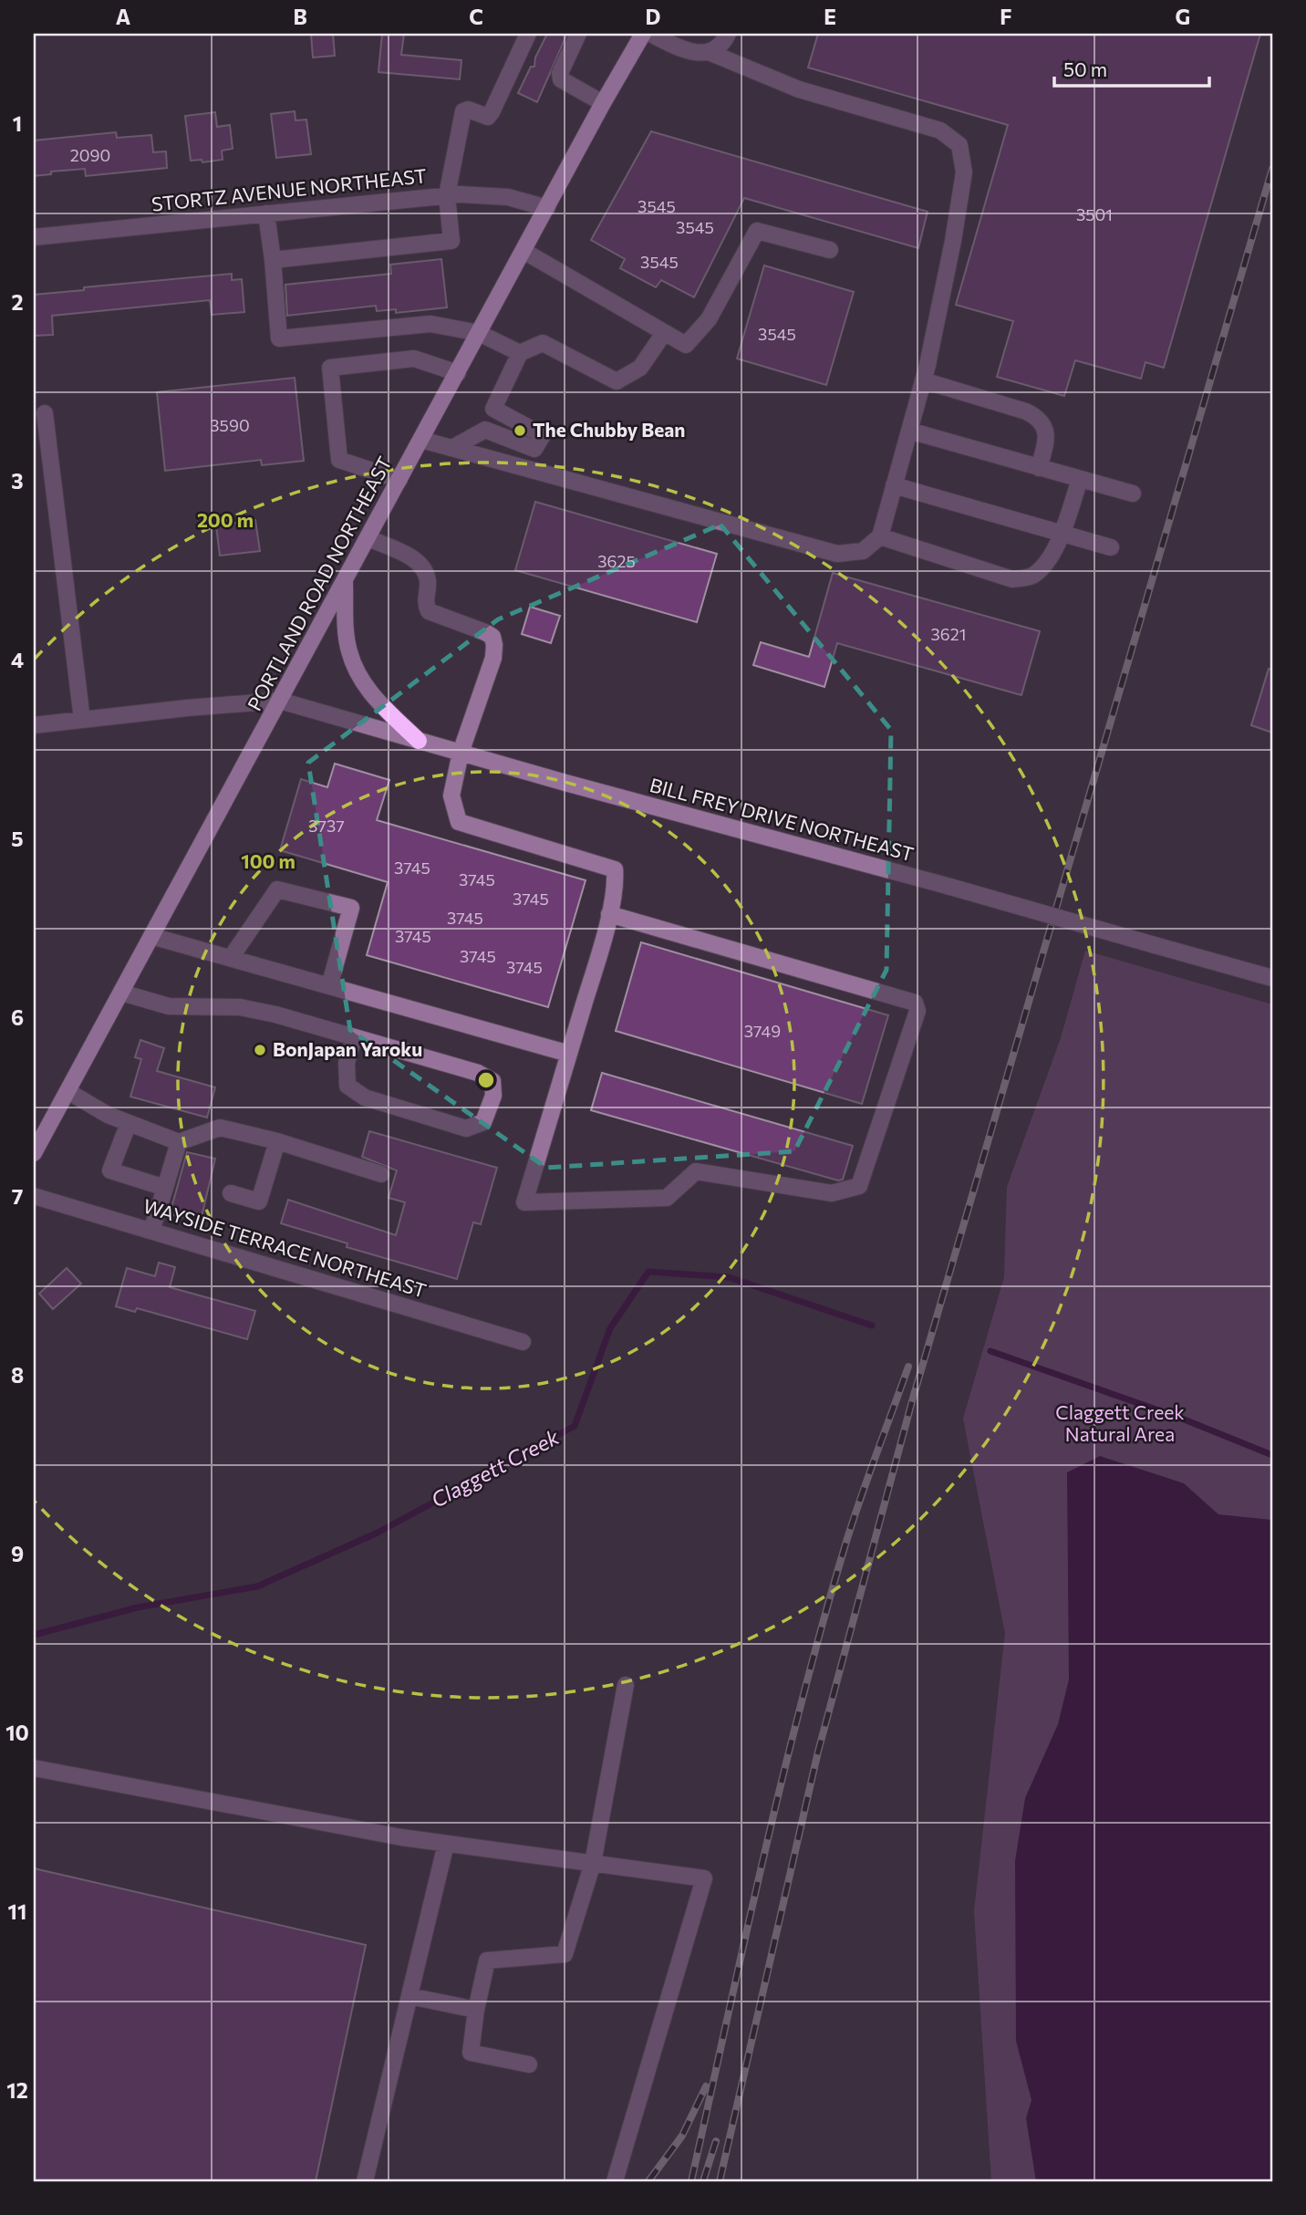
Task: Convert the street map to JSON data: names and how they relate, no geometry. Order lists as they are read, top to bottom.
{
  "streets": {
    "main road": ["PORTLAND ROAD NORTHEAST"],
    "street": ["STORTZ AVENUE NORTHEAST", "BILL FREY DRIVE NORTHEAST", "WAYSIDE TERRACE NORTHEAST"]
  },
  "crossings": [
    ["STORTZ AVENUE NORTHEAST", "PORTLAND ROAD NORTHEAST"],
    ["PORTLAND ROAD NORTHEAST", "BILL FREY DRIVE NORTHEAST"]
  ],
  "water": ["Claggett Creek"],
  "parks": ["Claggett Creek Natural Area"],
  "places": ["The Chubby Bean", "BonJapan Yaroku"],
  "house_numbers": [
    "2090",
    "3545",
    "3501",
    "3545",
    "3545",
    "3545",
    "3590",
    "3625",
    "3621",
    "3737",
    "3745",
    "3745",
    "3745",
    "3745",
    "3745",
    "3745",
    "3745",
    "3749"
  ],
  "scale_bar": "50 m",
  "grid": {
    "columns": [
      "A",
      "B",
      "C",
      "D",
      "E",
      "F",
      "G"
    ],
    "rows": [
      "1",
      "2",
      "3",
      "4",
      "5",
      "6",
      "7",
      "8",
      "9",
      "10",
      "11",
      "12"
    ]
  },
  "rings": ["200 m", "100 m"]
}
